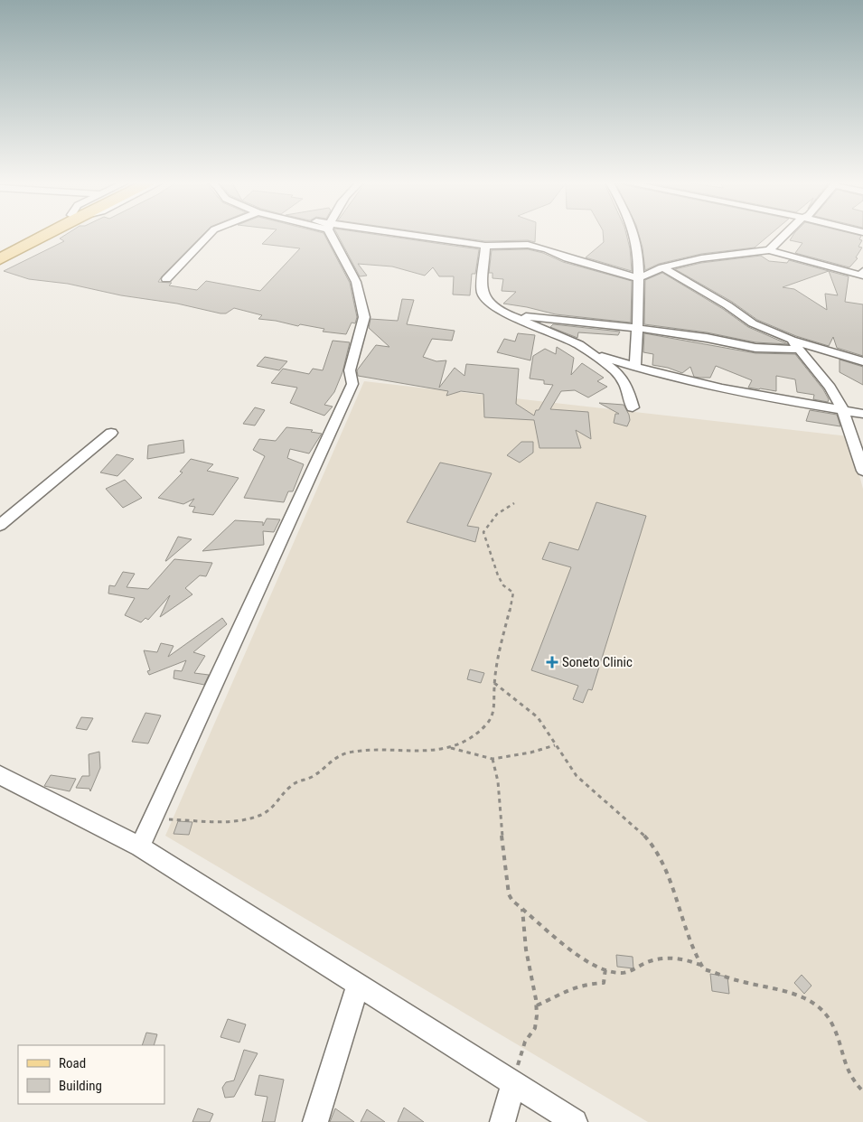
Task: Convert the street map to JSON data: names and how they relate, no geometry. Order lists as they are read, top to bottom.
{
  "places": {
    "health": ["Soneto Clinic"]
  },
  "legend": ["Road", "Building"]
}
